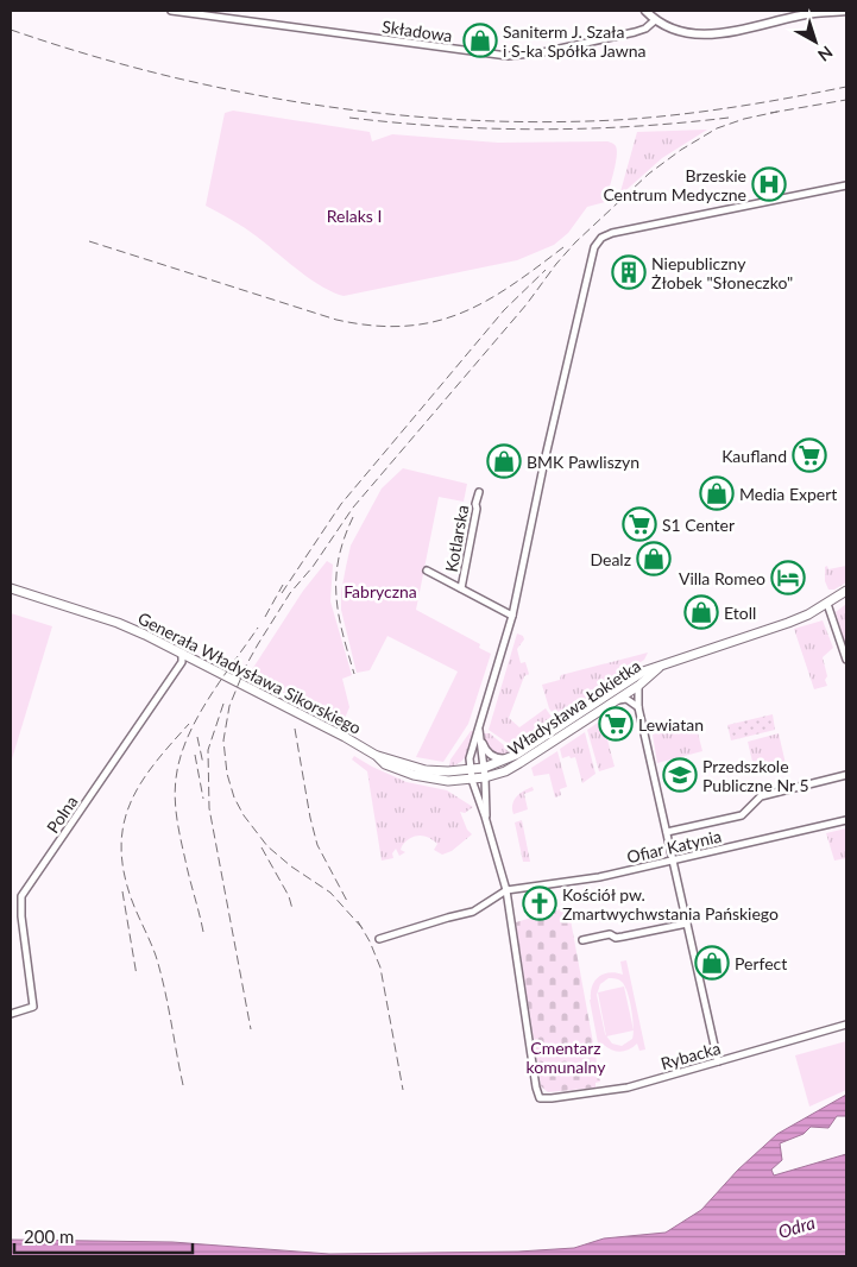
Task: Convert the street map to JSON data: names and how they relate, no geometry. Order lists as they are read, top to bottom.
{
  "streets": {
    "main road": ["Generała Władysława Sikorskiego", "Władysława Łokietka"],
    "street": [
      "Składowa",
      "Kotlarska",
      "Polna",
      "Ofiar Katynia",
      "Rybacka"
    ]
  },
  "crossings": [
    ["Generała Władysława Sikorskiego", "Władysława Łokietka"],
    ["Generała Władysława Sikorskiego", "Polna"],
    ["Ofiar Katynia", "Rybacka"]
  ],
  "water": ["Odra"],
  "parks": ["Relaks I", "Fabryczna", "Cmentarz komunalny"],
  "places": {
    "shop": [
      "Saniterm J. Szała i S-ka Spółka Jawna",
      "BMK Pawliszyn",
      "Media Expert",
      "Dealz",
      "Etoll",
      "Perfect"
    ],
    "hospital": ["Brzeskie Centrum Medyczne"],
    "building": ["Niepubliczny Żłobek \"Słoneczko\""],
    "supermarket": ["Kaufland", "S1 Center", "Lewiatan"],
    "hotel": ["Villa Romeo"],
    "school or university": ["Przedszkole Publiczne Nr 5"],
    "church": ["Kościół pw. Zmartwychwstania Pańskiego"]
  },
  "scale_bar": "200 m",
  "north": "bottom right"
}
